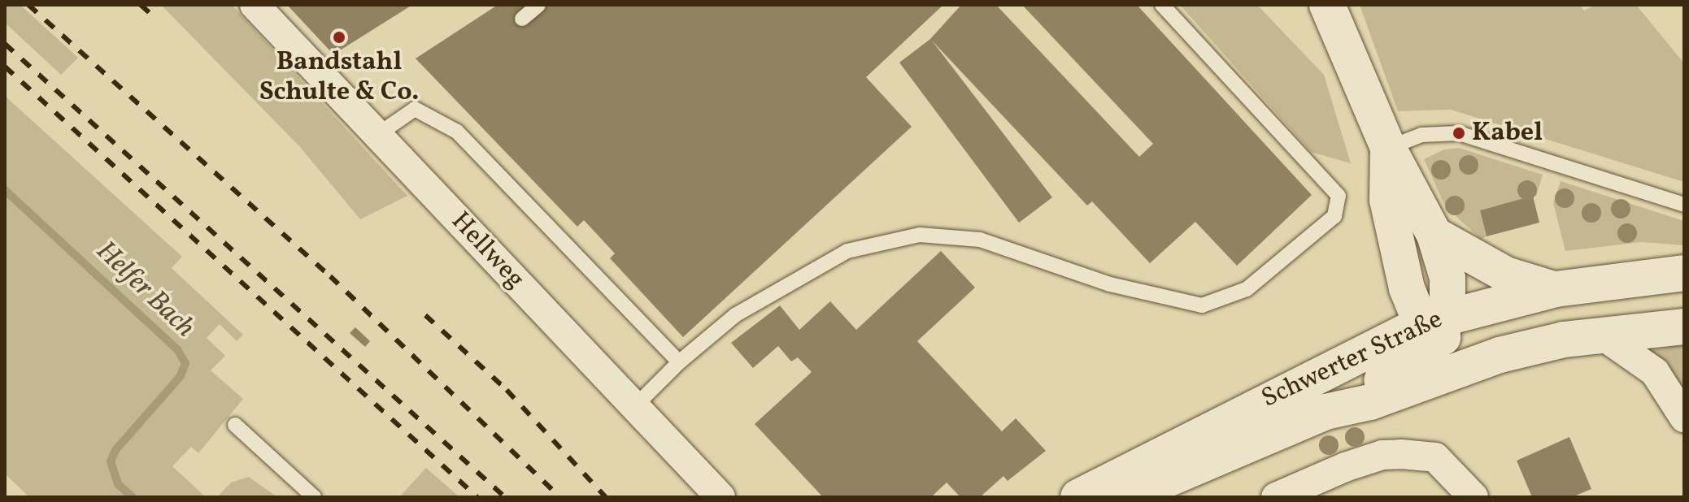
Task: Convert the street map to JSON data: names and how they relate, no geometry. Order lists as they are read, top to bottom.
{
  "streets": {
    "main road": ["Schwerter Straße"],
    "street": ["Hellweg"]
  },
  "water": ["Helfer Bach"],
  "places": ["Bandstahl Schulte & Co.", "Kabel"]
}
